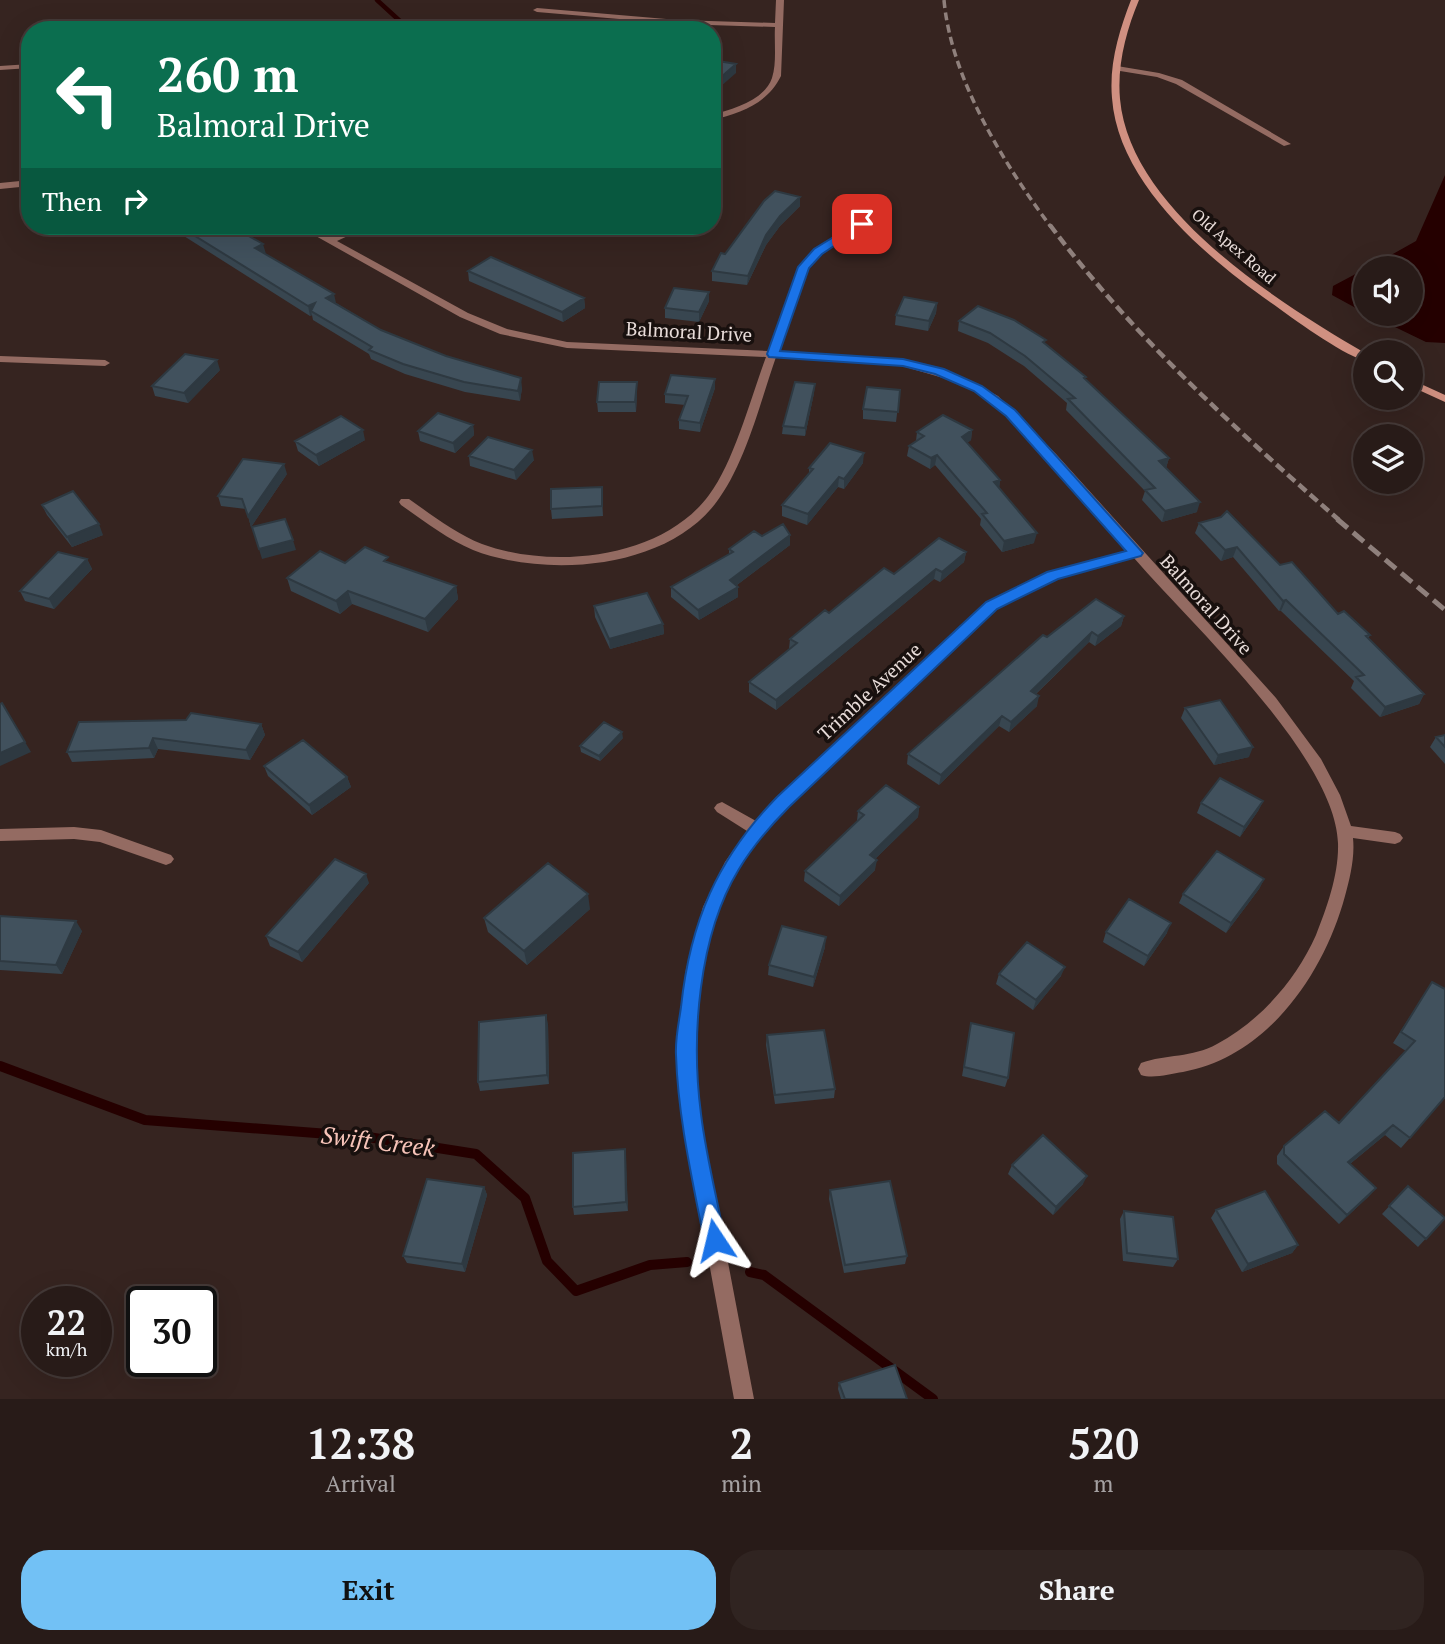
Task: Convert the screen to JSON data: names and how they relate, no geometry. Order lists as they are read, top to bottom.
{
  "streets": {
    "main road": ["Old Apex Road"],
    "street": ["Balmoral Drive", "Trimble Avenue"]
  },
  "crossings": [
    ["Balmoral Drive", "Trimble Avenue"]
  ],
  "water": ["Swift Creek"],
  "page": {
    "turn": ["260 m", "Balmoral Drive"],
    "then": "Then",
    "speed": "22 km/h",
    "limit": "30",
    "eta": [
      "12:38",
      "Arrival",
      "2",
      "min",
      "520",
      "m"
    ],
    "buttons": ["Exit", "Share"]
  }
}
